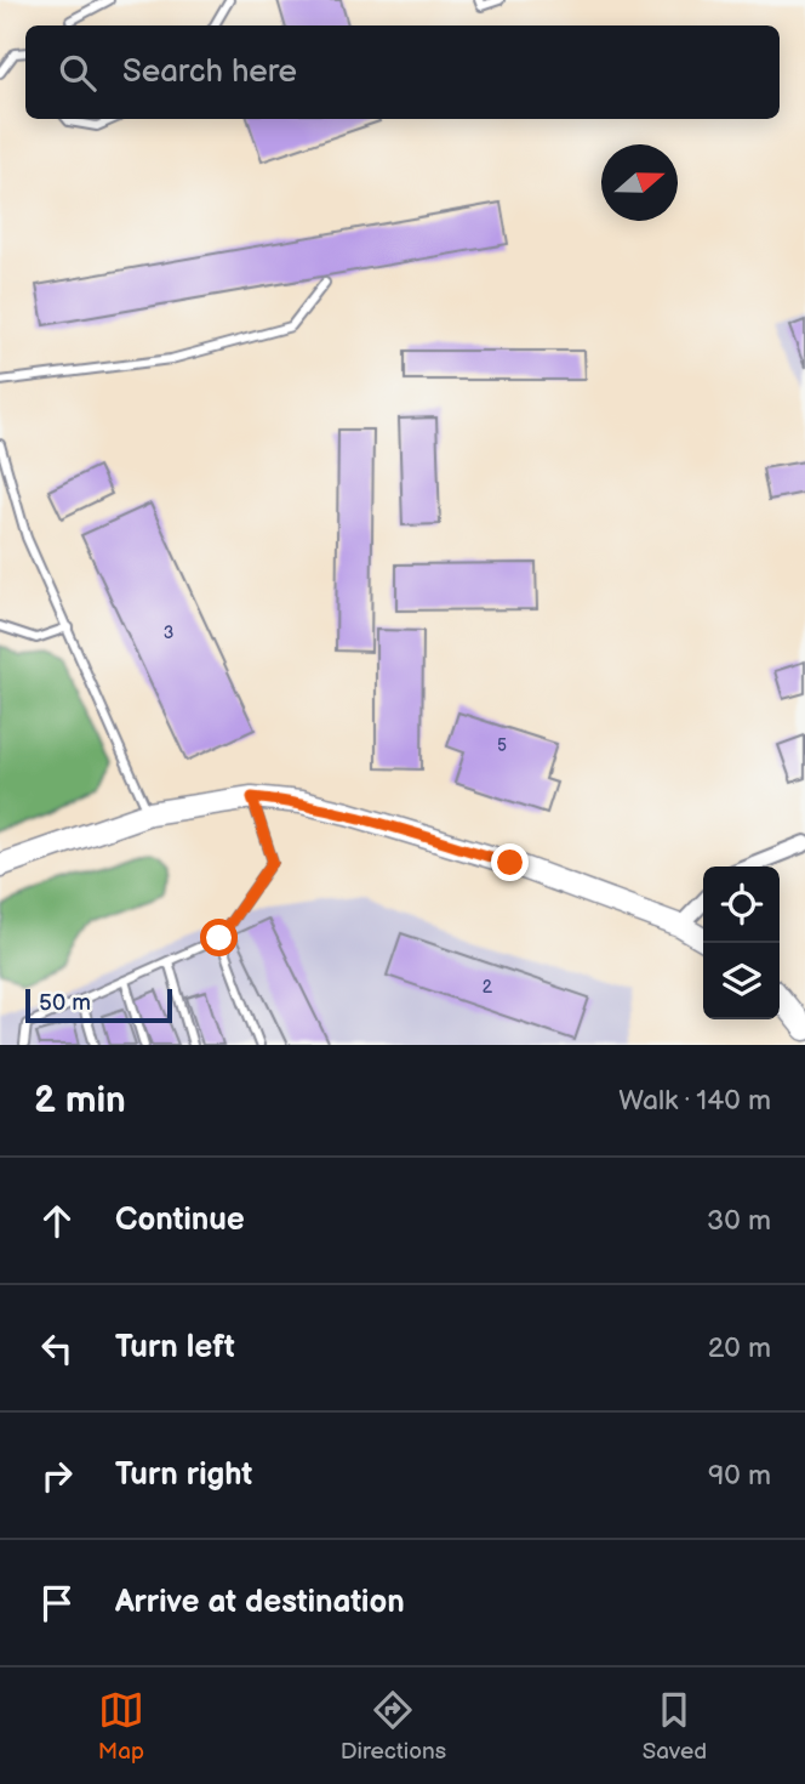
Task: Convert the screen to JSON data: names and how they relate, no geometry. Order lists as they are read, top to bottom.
{
  "house_numbers": ["3", "5", "2"],
  "scale_bar": "50 m",
  "north": "right",
  "page": {
    "search": "Search here",
    "scale": "50 m",
    "heading": ["2 min", "Walk · 140 m"],
    "list": [
      ["Continue", "30 m"],
      ["Turn left", "20 m"],
      ["Turn right", "90 m"],
      "Arrive at destination"
    ],
    "nav": ["Map", "Directions", "Saved"]
  }
}
